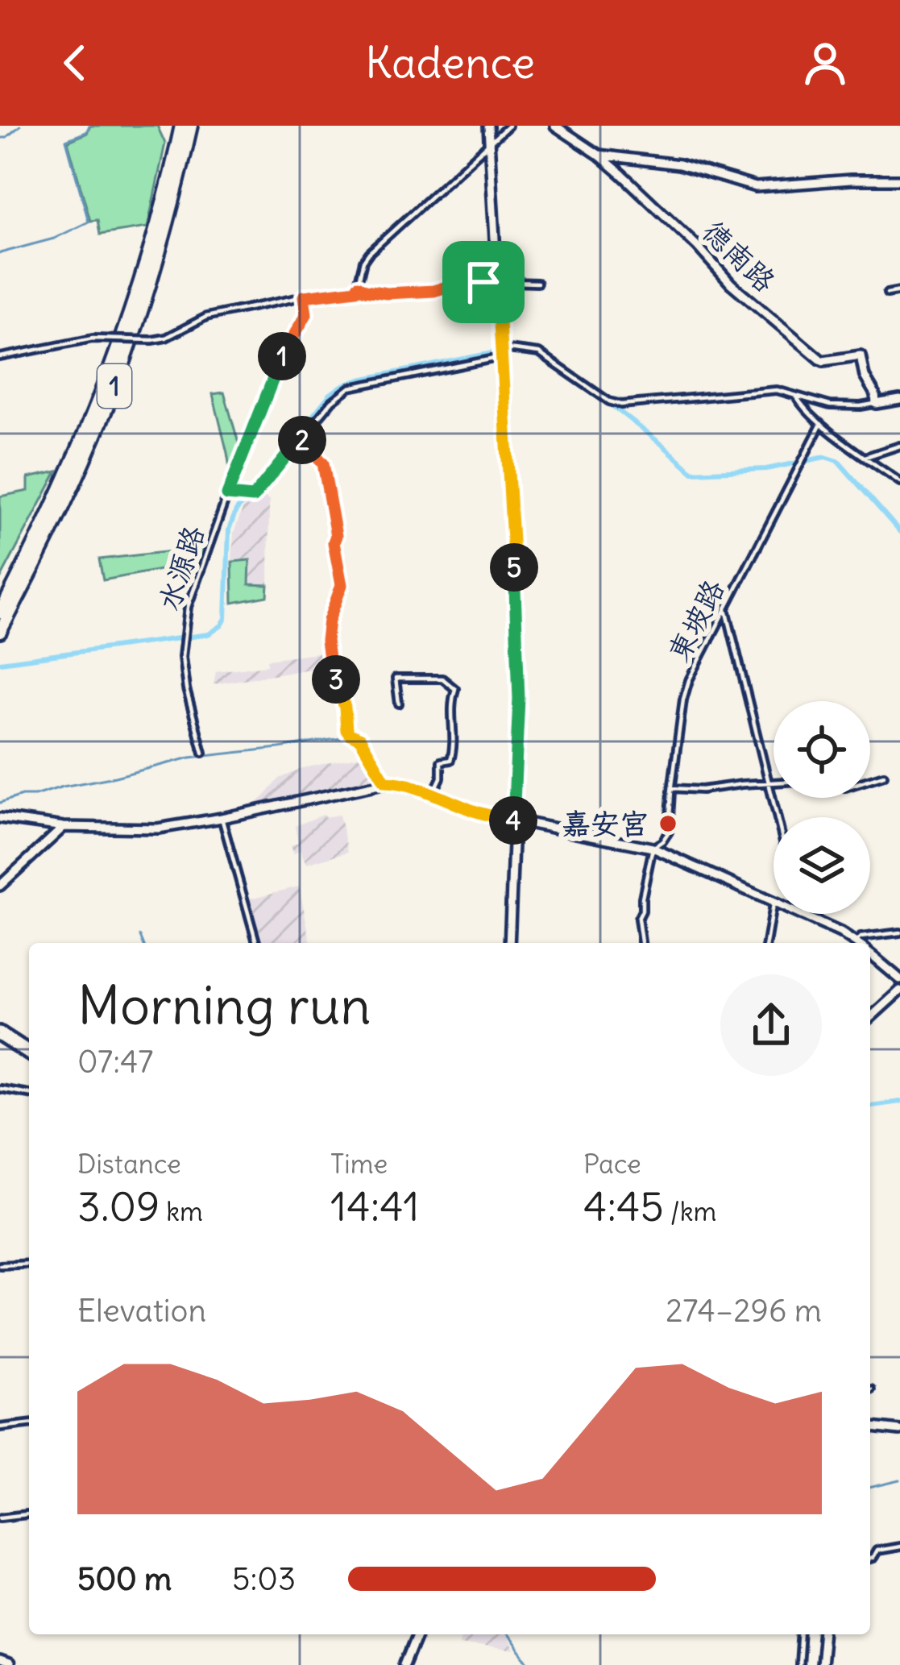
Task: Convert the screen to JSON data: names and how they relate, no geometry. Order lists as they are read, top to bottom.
{
  "streets": {
    "highway": ["1"],
    "street": ["德南路", "水源路", "東坡路"]
  },
  "places": ["嘉安宮"],
  "page": {
    "header": "Kadence",
    "pins": [
      "1",
      "2",
      "5",
      "3",
      "4"
    ],
    "heading": ["Morning run", "07:47"],
    "stats": [
      ["Distance", "3.09 km"],
      ["Time", "14:41"],
      ["Pace", "4:45 /km"]
    ],
    "chart": ["Elevation", "274–296 m"],
    "list": [
      {
        "name": "500 m",
        "note": "5:03"
      }
    ]
  }
}
